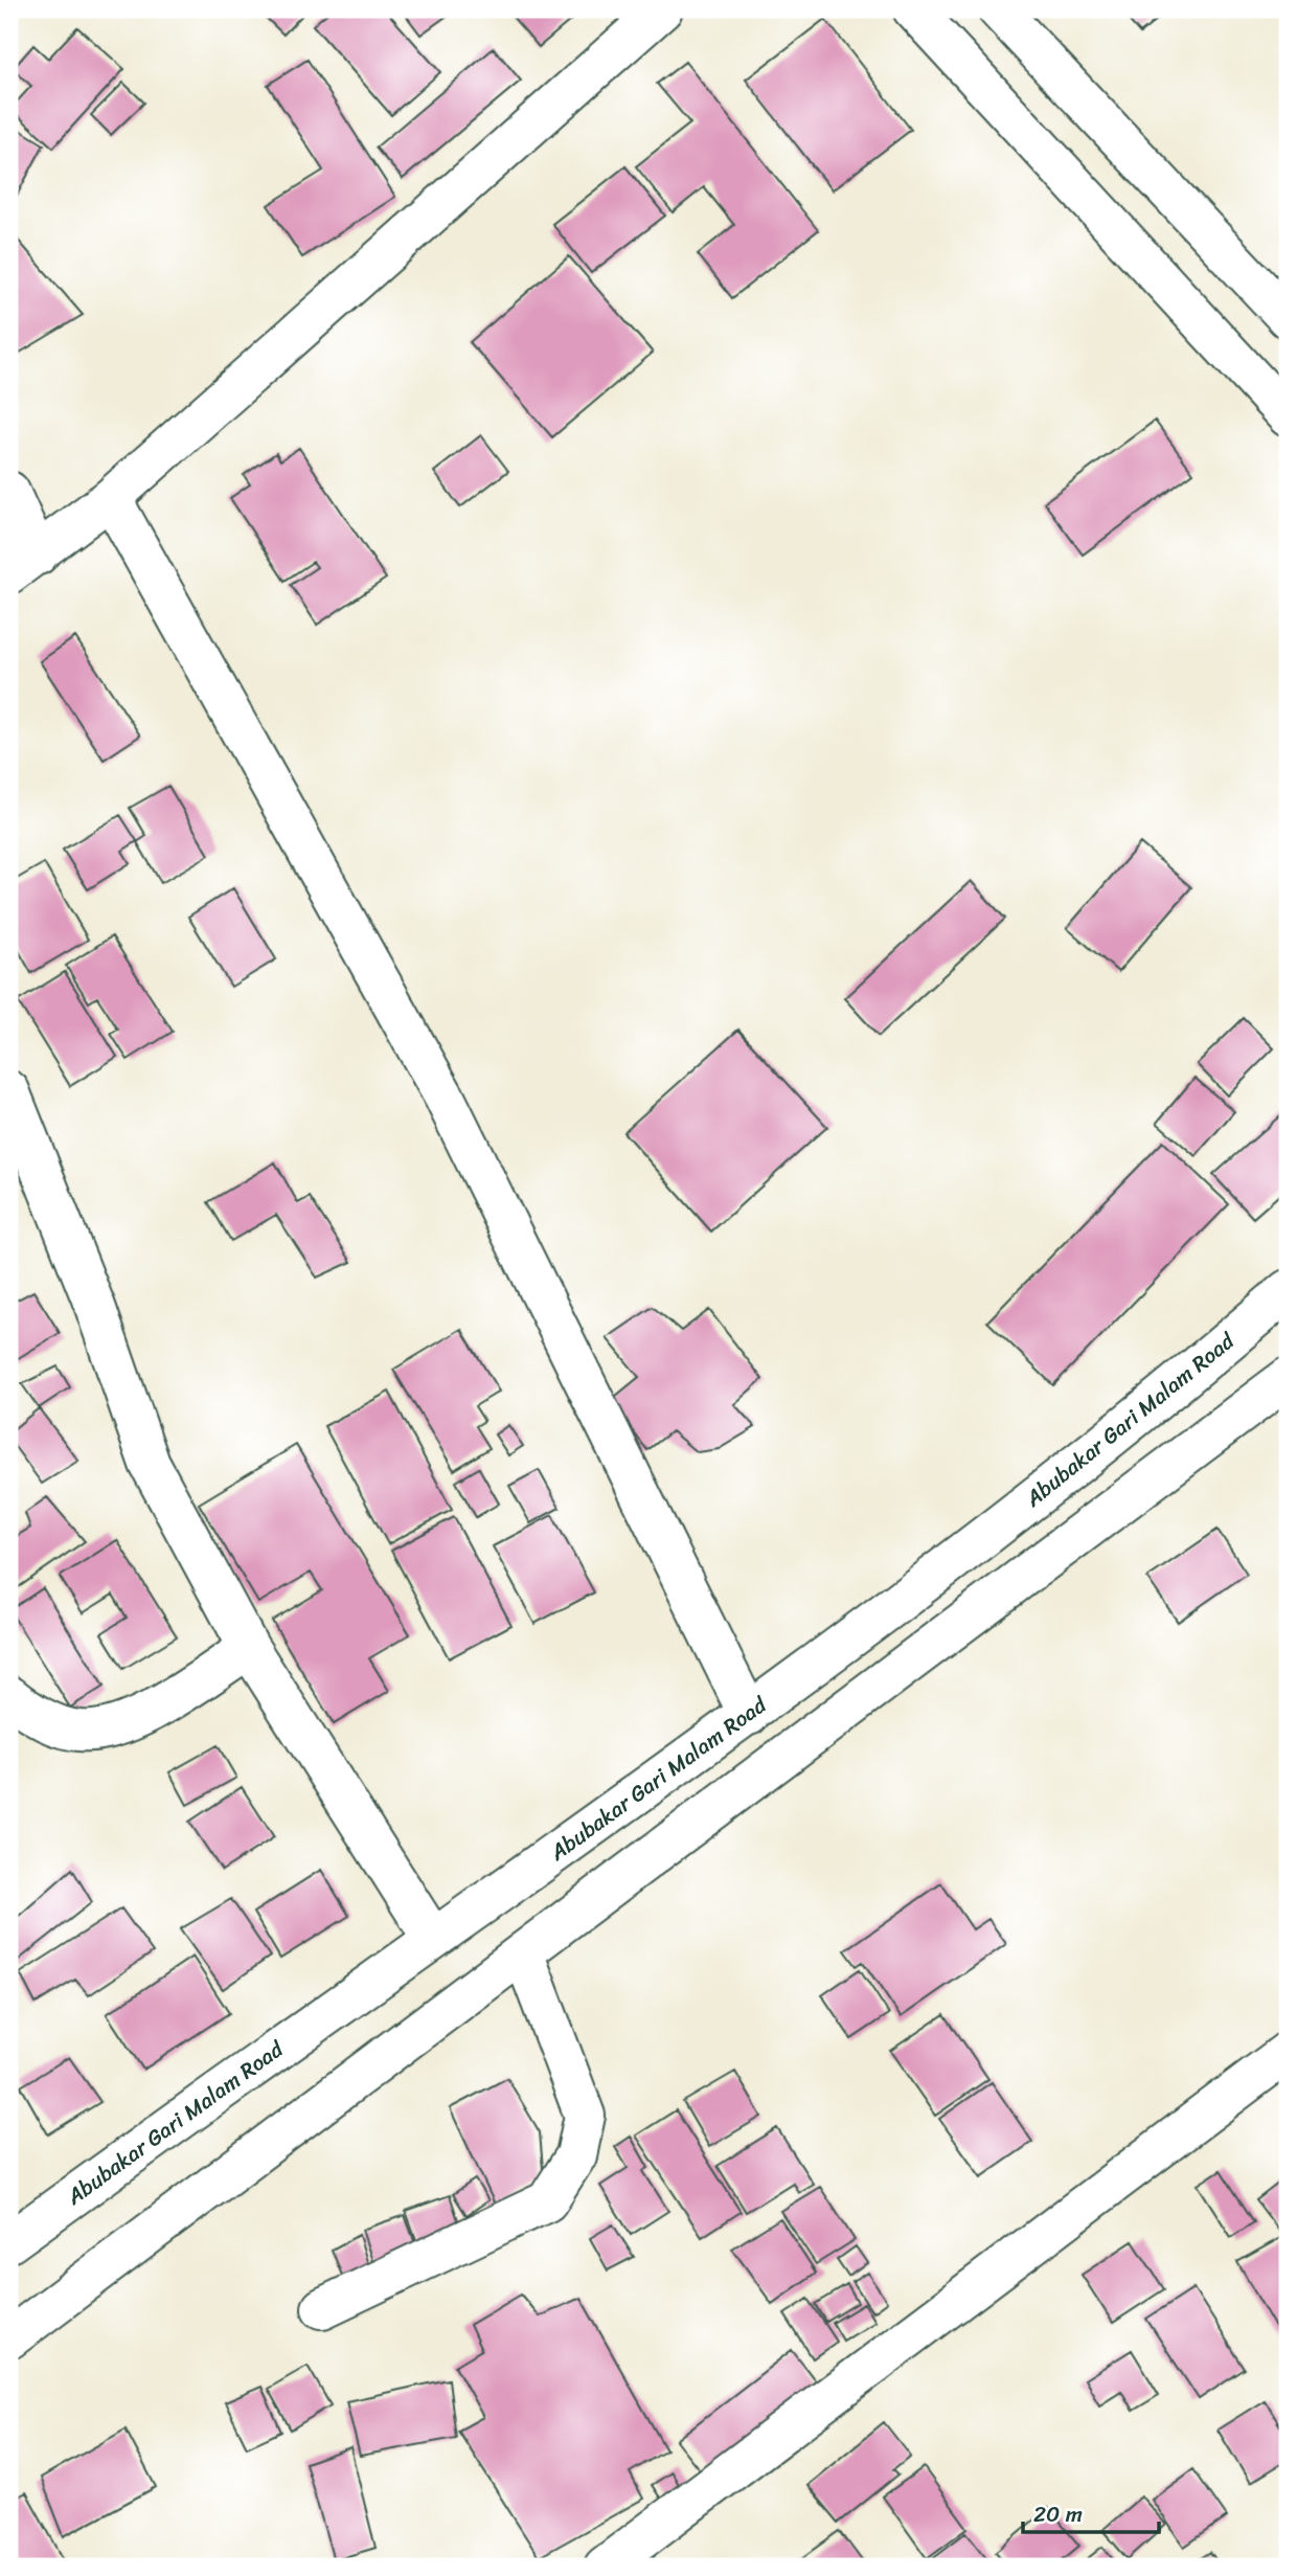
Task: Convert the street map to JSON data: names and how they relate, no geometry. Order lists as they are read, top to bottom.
{
  "streets": {
    "street": ["Abubakar Gari Malam Road"]
  },
  "scale_bar": "20 m"
}
